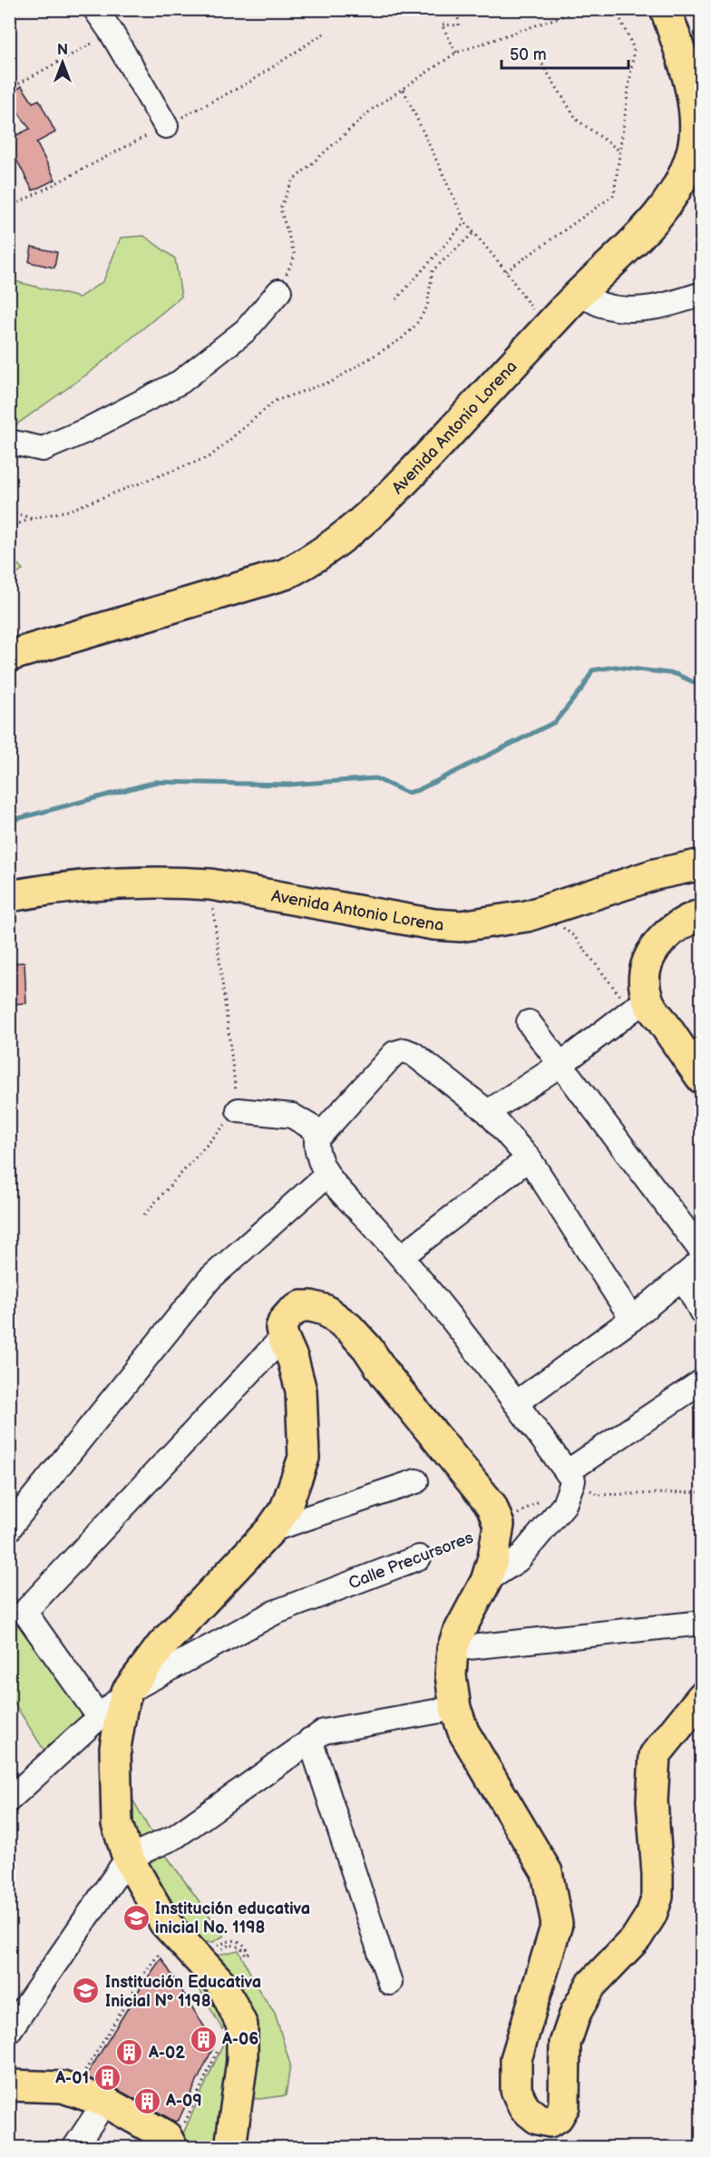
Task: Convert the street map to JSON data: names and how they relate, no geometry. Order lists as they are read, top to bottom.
{
  "streets": {
    "main road": ["Avenida Antonio Lorena"],
    "street": ["Calle Precursores"]
  },
  "places": {
    "school or university": ["Institución educativa inicial No. 1198", "Institución Educativa Inicial Nº 1198"],
    "building": [
      "A-06",
      "A-02",
      "A-01",
      "A-09"
    ]
  },
  "scale_bar": "50 m",
  "north": "top"
}
